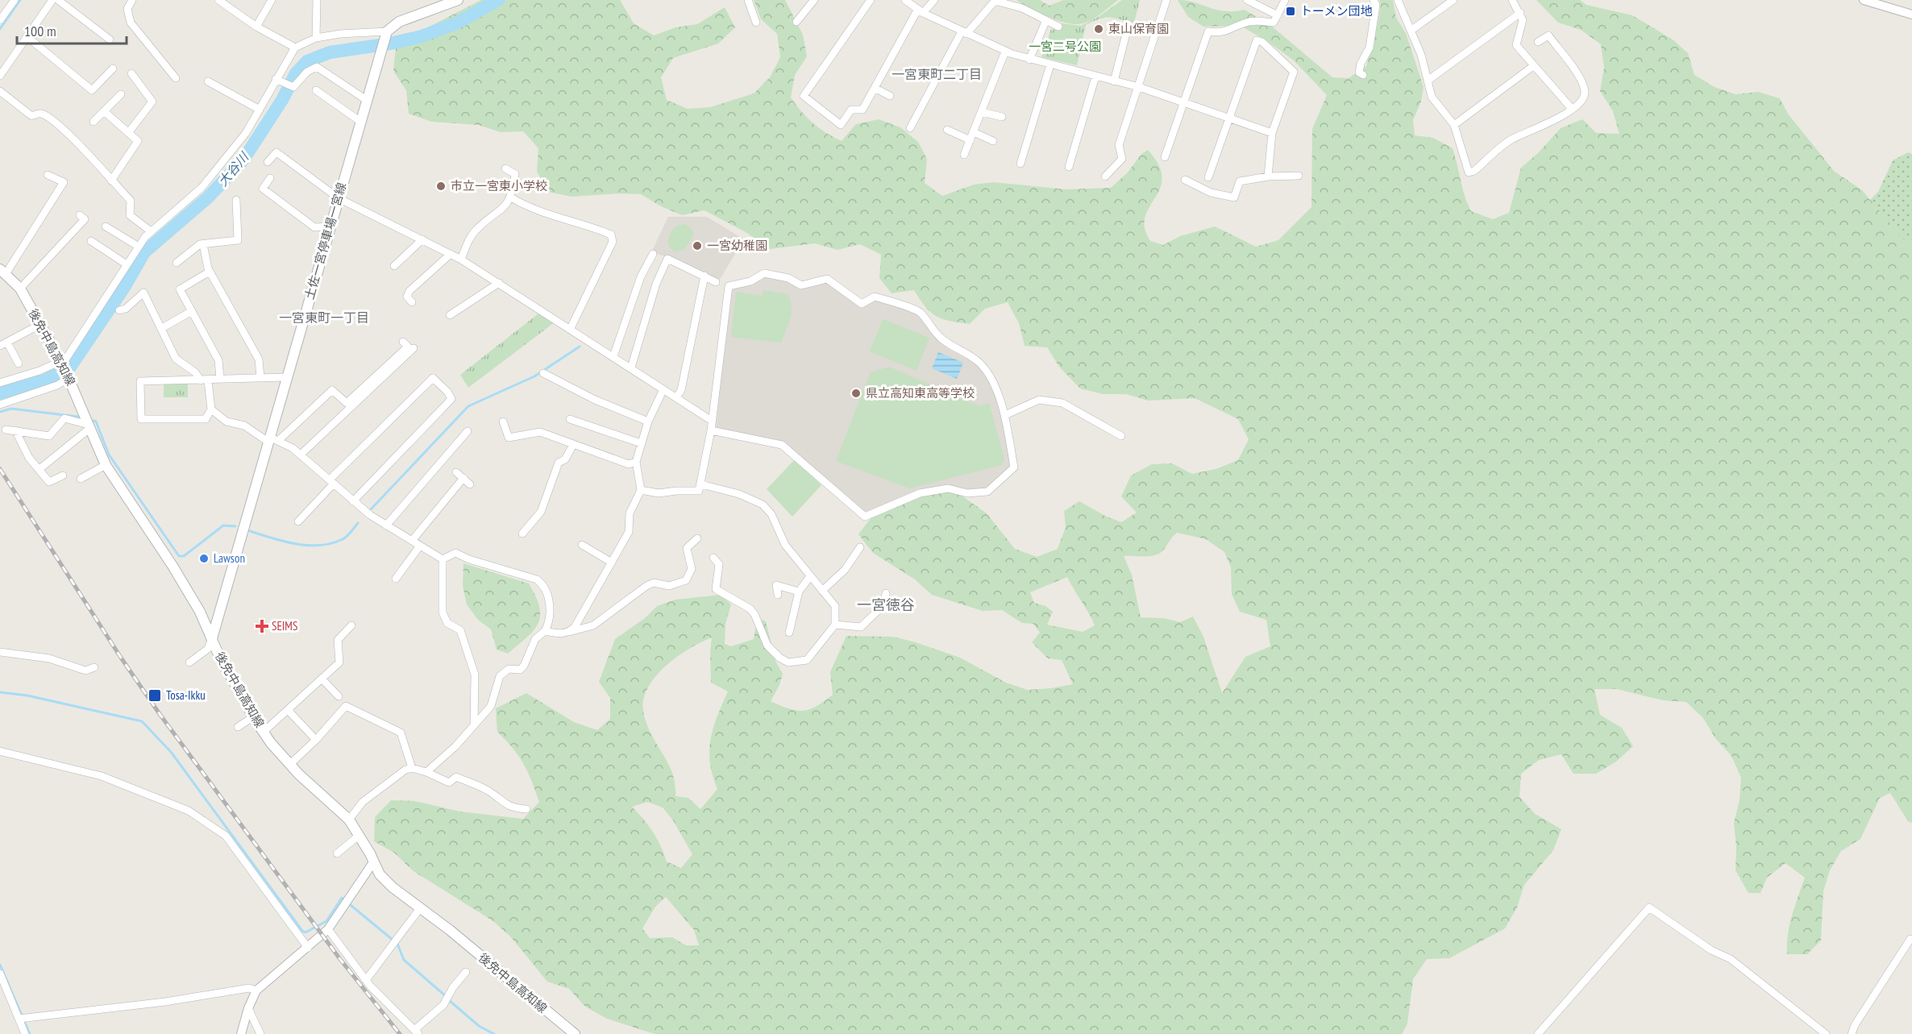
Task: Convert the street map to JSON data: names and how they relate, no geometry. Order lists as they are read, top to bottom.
{
  "streets": {
    "main road": ["土佐一宮停車場一宮線", "後免中島高知線"]
  },
  "crossings": [
    ["土佐一宮停車場一宮線", "後免中島高知線"]
  ],
  "districts": ["一宮東町二丁目", "一宮東町一丁目", "一宮徳谷"],
  "water": ["大谷川"],
  "parks": ["一宮二号公園"],
  "places": {
    "transit": ["トーメン団地", "Tosa-Ikku"],
    "other": [
      "東山保育園",
      "市立一宮東小学校",
      "一宮幼稚園",
      "県立高知東高等学校",
      "Lawson"
    ],
    "health": ["SEIMS"]
  },
  "scale_bar": "100 m"
}
